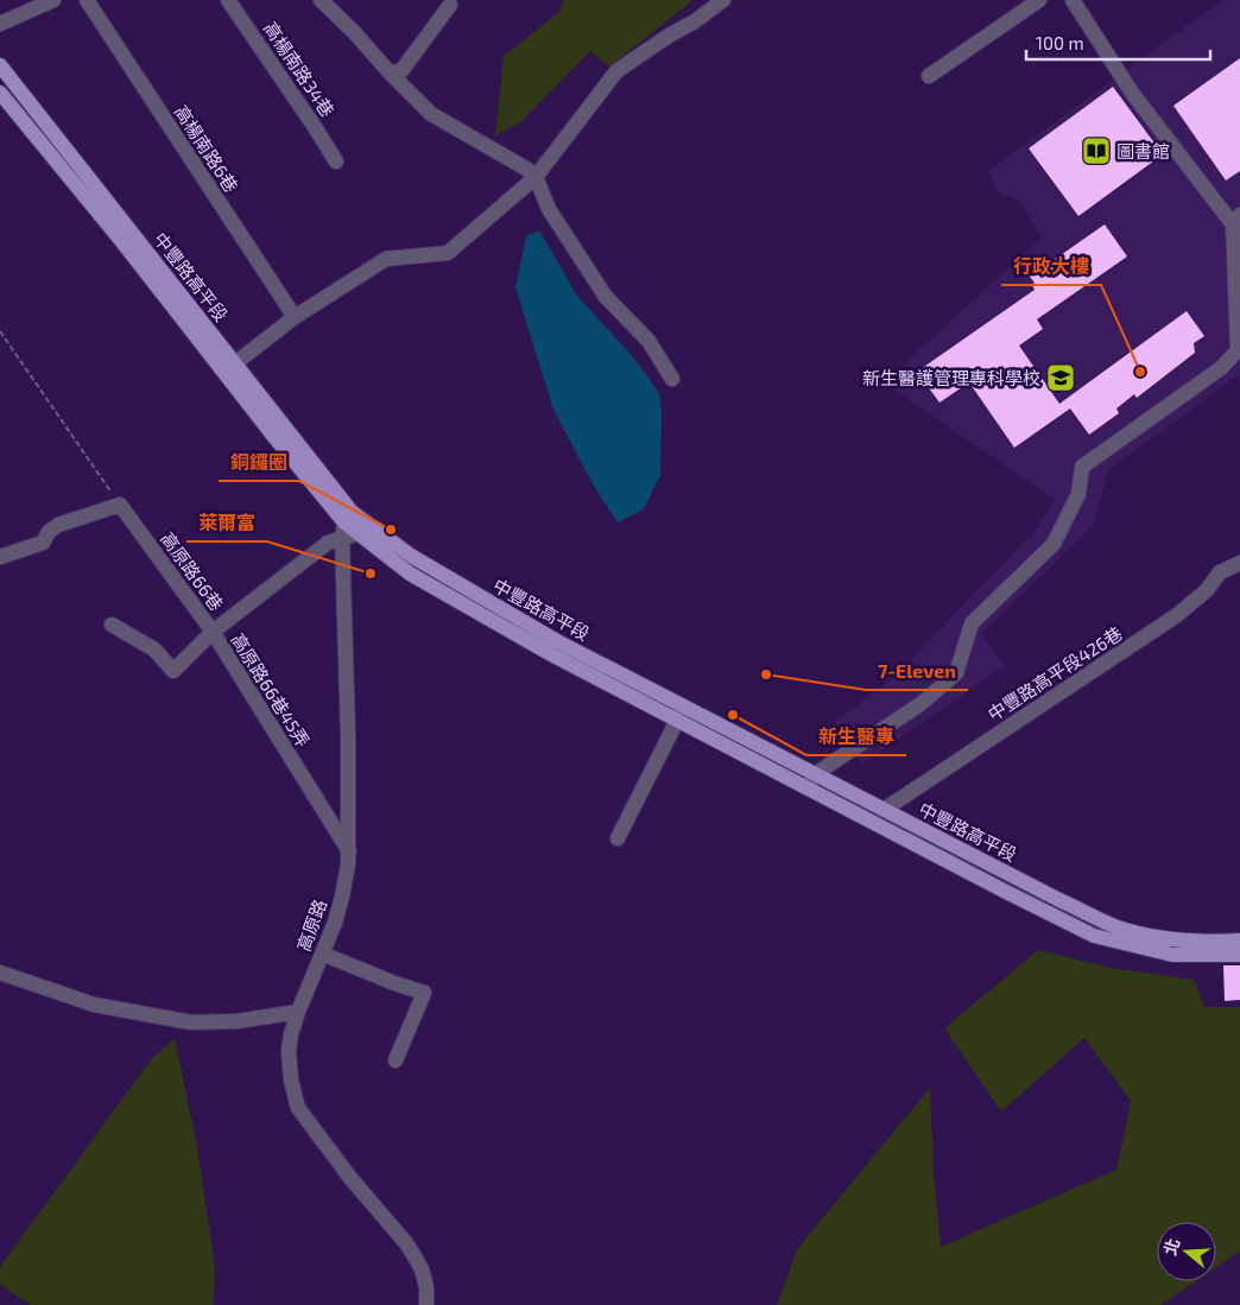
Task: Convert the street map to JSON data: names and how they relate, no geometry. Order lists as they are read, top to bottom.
{
  "streets": {
    "main road": ["中豐路高平段"],
    "street": [
      "高楊南路34巷",
      "高楊南路6巷",
      "高原路66巷",
      "中豐路高平段426巷",
      "高原路66巷45弄",
      "高原路"
    ]
  },
  "crossings": [
    ["中豐路高平段", "高原路66巷"],
    ["中豐路高平段", "中豐路高平段426巷"],
    ["中豐路高平段", "高原路"],
    ["高原路66巷", "高原路66巷45弄"],
    ["高原路66巷", "高原路"],
    ["高原路66巷45弄", "高原路"]
  ],
  "places": {
    "library": ["圖書館"],
    "other": [
      "行政大樓",
      "銅鑼圈",
      "萊爾富",
      "7-Eleven",
      "新生醫專"
    ],
    "school or university": ["新生醫護管理專科學校"]
  },
  "scale_bar": "100 m",
  "north": "left"
}
